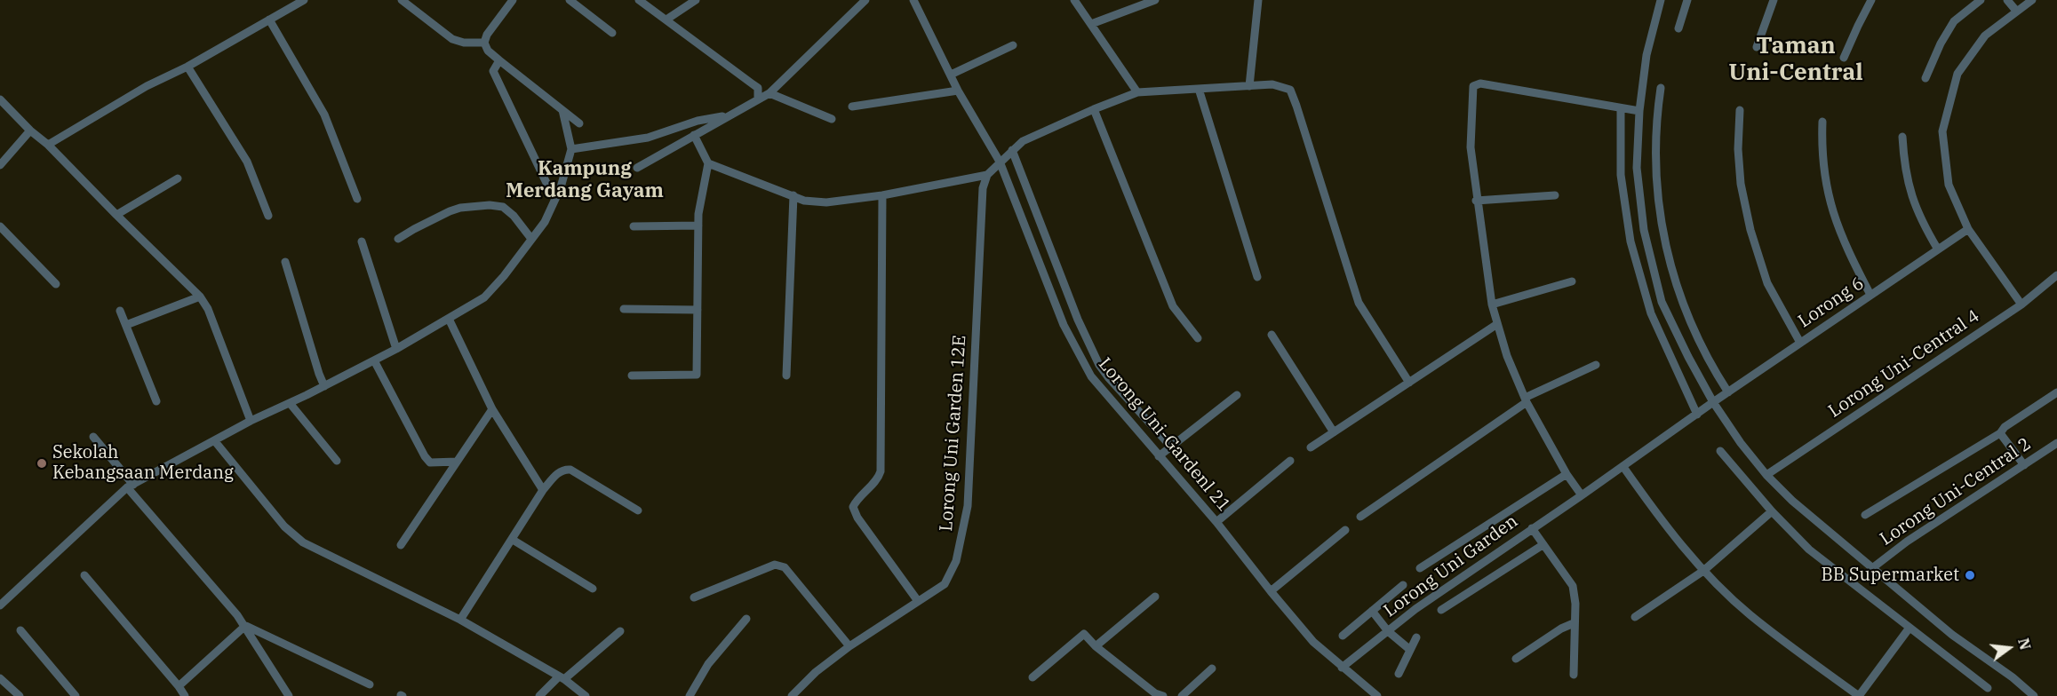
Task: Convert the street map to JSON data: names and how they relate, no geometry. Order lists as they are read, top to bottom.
{
  "streets": {
    "street": [
      "Lorong 6",
      "Lorong Uni-Central 4",
      "Lorong Uni Garden 12E",
      "Lorong Uni-Gardenl 21",
      "Lorong Uni-Central 2",
      "Lorong Uni Garden"
    ]
  },
  "crossings": [
    ["Lorong 6", "Lorong Uni Garden"],
    ["Lorong Uni-Gardenl 21", "Lorong Uni Garden"]
  ],
  "districts": ["Taman Uni-Central", "Kampung Merdang Gayam"],
  "places": ["Sekolah Kebangsaan Merdang", "BB Supermarket"],
  "north": "right"
}
